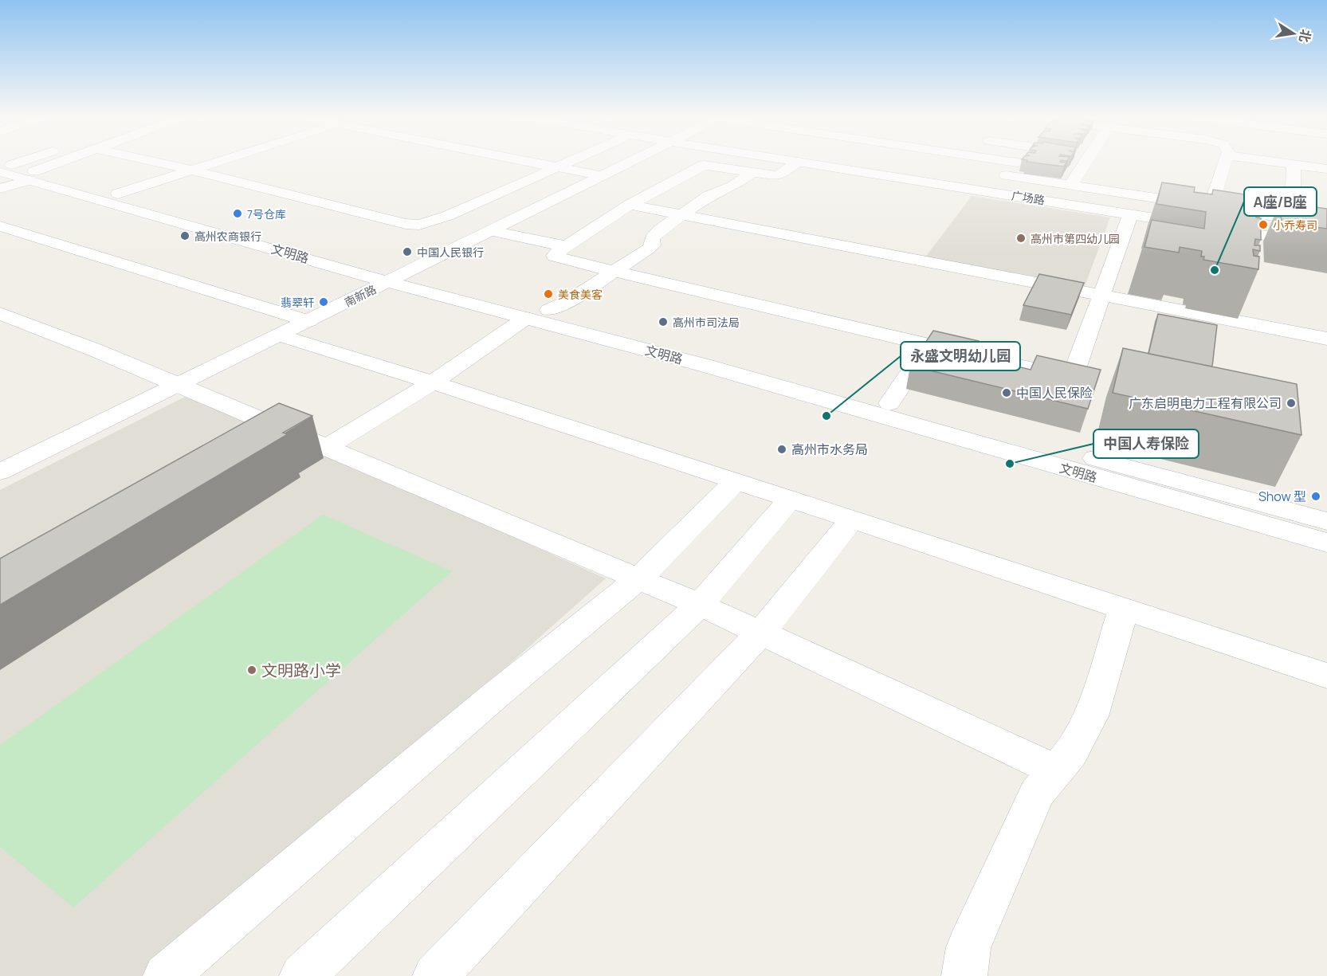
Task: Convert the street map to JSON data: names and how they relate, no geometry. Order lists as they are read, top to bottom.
{
  "streets": {
    "street": ["广场路", "文明路", "南新路"]
  },
  "crossings": [
    ["文明路", "南新路"]
  ],
  "places": [
    "7号仓库",
    "小乔寿司",
    "高州农商银行",
    "高州市第四幼儿园",
    "中国人民银行",
    "A座/B座",
    "美食美客",
    "翡翠轩",
    "高州市司法局",
    "中国人民保险",
    "广东启明电力工程有限公司",
    "永盛文明幼儿园",
    "高州市水务局",
    "中国人寿保险",
    "Show 型",
    "文明路小学"
  ],
  "north": "right"
}
